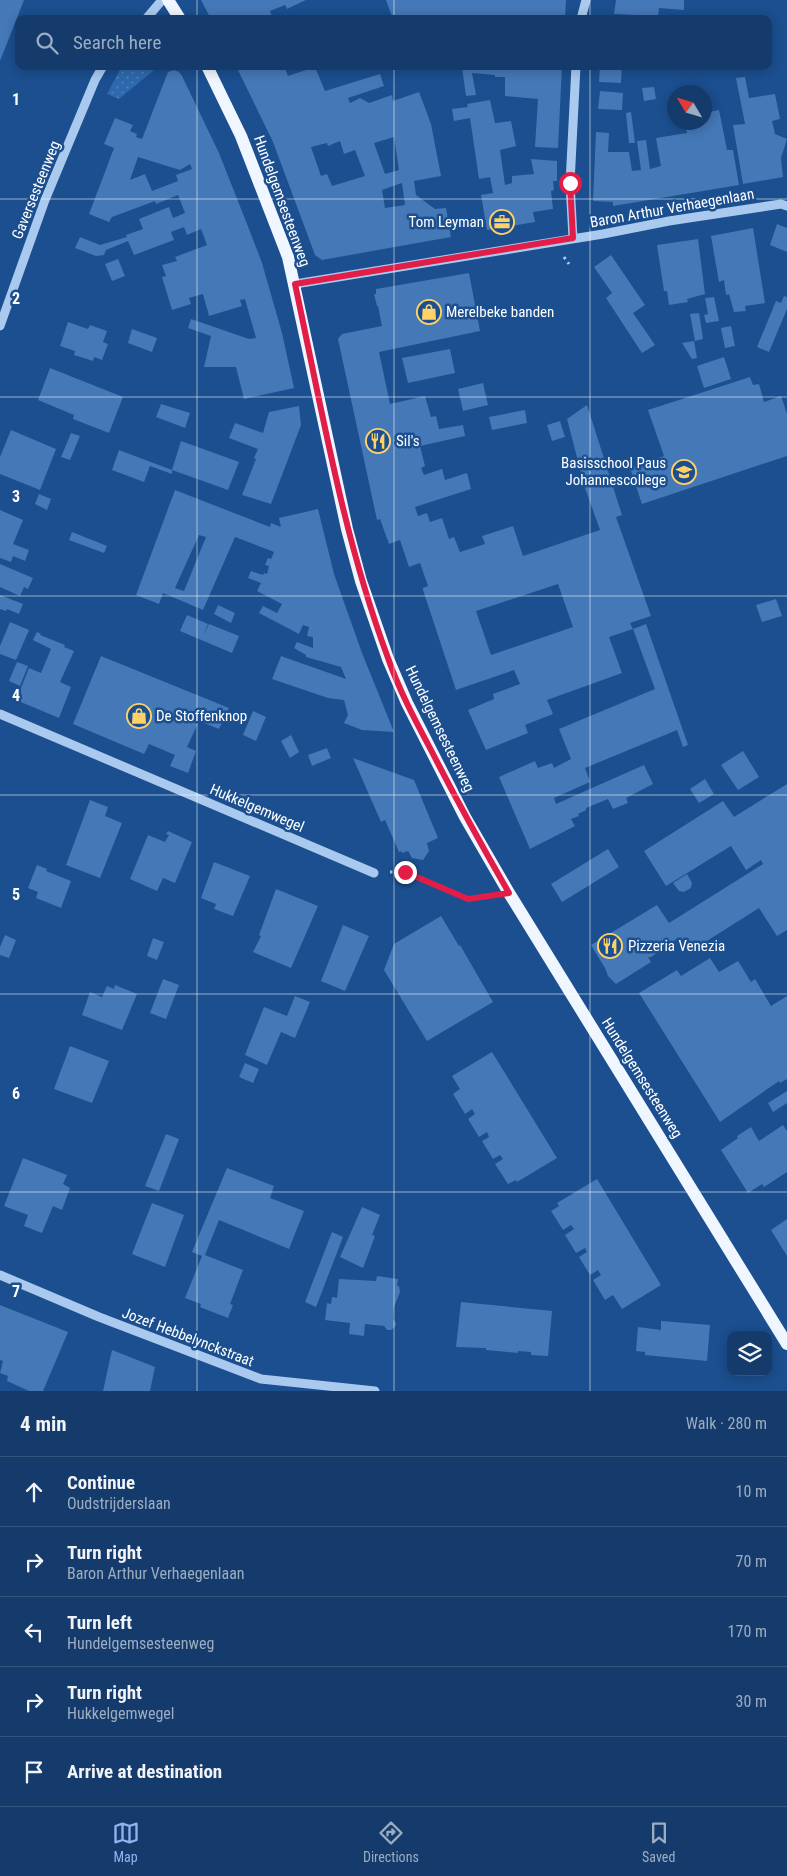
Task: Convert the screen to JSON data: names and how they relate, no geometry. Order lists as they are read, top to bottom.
{
  "streets": {
    "main road": ["Hundelgemsesteenweg"],
    "street": [
      "Gaversesteenweg",
      "Baron Arthur Verhaegenlaan",
      "Hukkelgemwegel",
      "Jozef Hebbelynckstraat"
    ]
  },
  "crossings": [
    ["Hundelgemsesteenweg", "Baron Arthur Verhaegenlaan"]
  ],
  "places": {
    "office": ["Tom Leyman"],
    "shop": ["Merelbeke banden", "De Stoffenknop"],
    "restaurant": ["Sil's", "Pizzeria Venezia"],
    "school or university": ["Basisschool Paus Johannescollege"]
  },
  "north": "top left",
  "page": {
    "search": "Search here",
    "heading": ["4 min", "Walk · 280 m"],
    "list": [
      ["Continue", "Oudstrijderslaan", "10 m"],
      ["Turn right", "Baron Arthur Verhaegenlaan", "70 m"],
      ["Turn left", "Hundelgemsesteenweg", "170 m"],
      ["Turn right", "Hukkelgemwegel", "30 m"],
      "Arrive at destination"
    ],
    "nav": ["Map", "Directions", "Saved"]
  },
  "grid": {
    "rows": [
      "1",
      "2",
      "3",
      "4",
      "5",
      "6",
      "7"
    ]
  }
}
